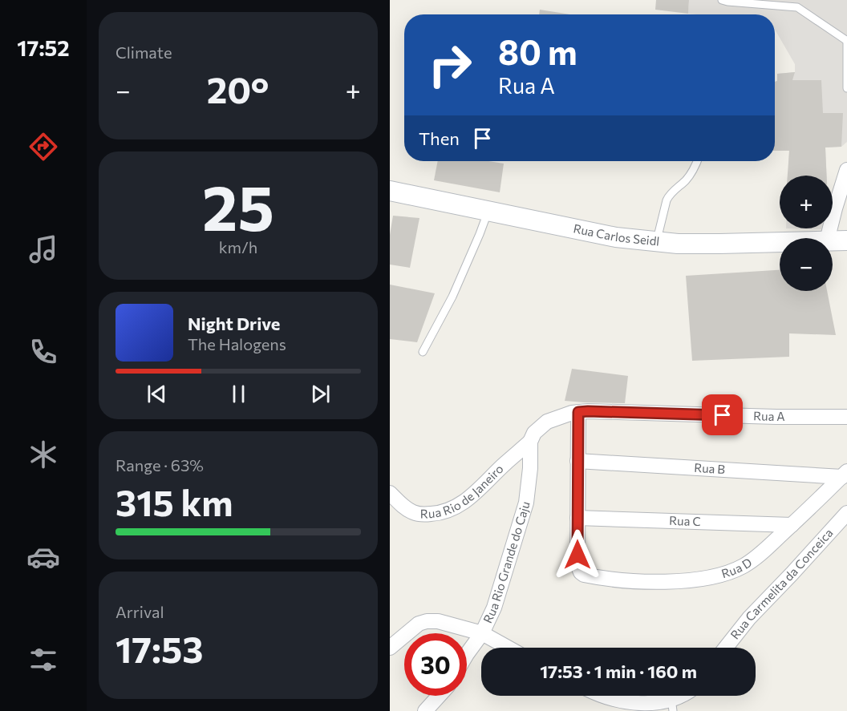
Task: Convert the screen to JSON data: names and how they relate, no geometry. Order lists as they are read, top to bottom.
{
  "streets": {
    "street": [
      "Rua Carlos Seidl",
      "Rua A",
      "Rua B",
      "Rua Rio de Janeiro",
      "Rua C",
      "Rua Rio Grande do Caju",
      "Rua D",
      "Rua Carmelita da Conceica"
    ]
  },
  "crossings": [
    ["Rua A", "Rua Rio de Janeiro"],
    ["Rua A", "Rua Rio Grande do Caju"],
    ["Rua B", "Rua D"],
    ["Rua Rio de Janeiro", "Rua Rio Grande do Caju"],
    ["Rua C", "Rua D"]
  ],
  "page": {
    "tabs": "17:52",
    "tile": [
      "Climate",
      ["25", "km/h"],
      ["Range · 63%", "315 km"],
      ["Arrival", "17:53"]
    ],
    "turn": ["80 m", "Rua A"],
    "heat": ["−", "20°", "+"],
    "then": "Then",
    "map_buttons": ["+", "−"],
    "song": ["Night Drive", "The Halogens"],
    "limit": "30",
    "trip": "17:53 · 1 min · 160 m"
  }
}
